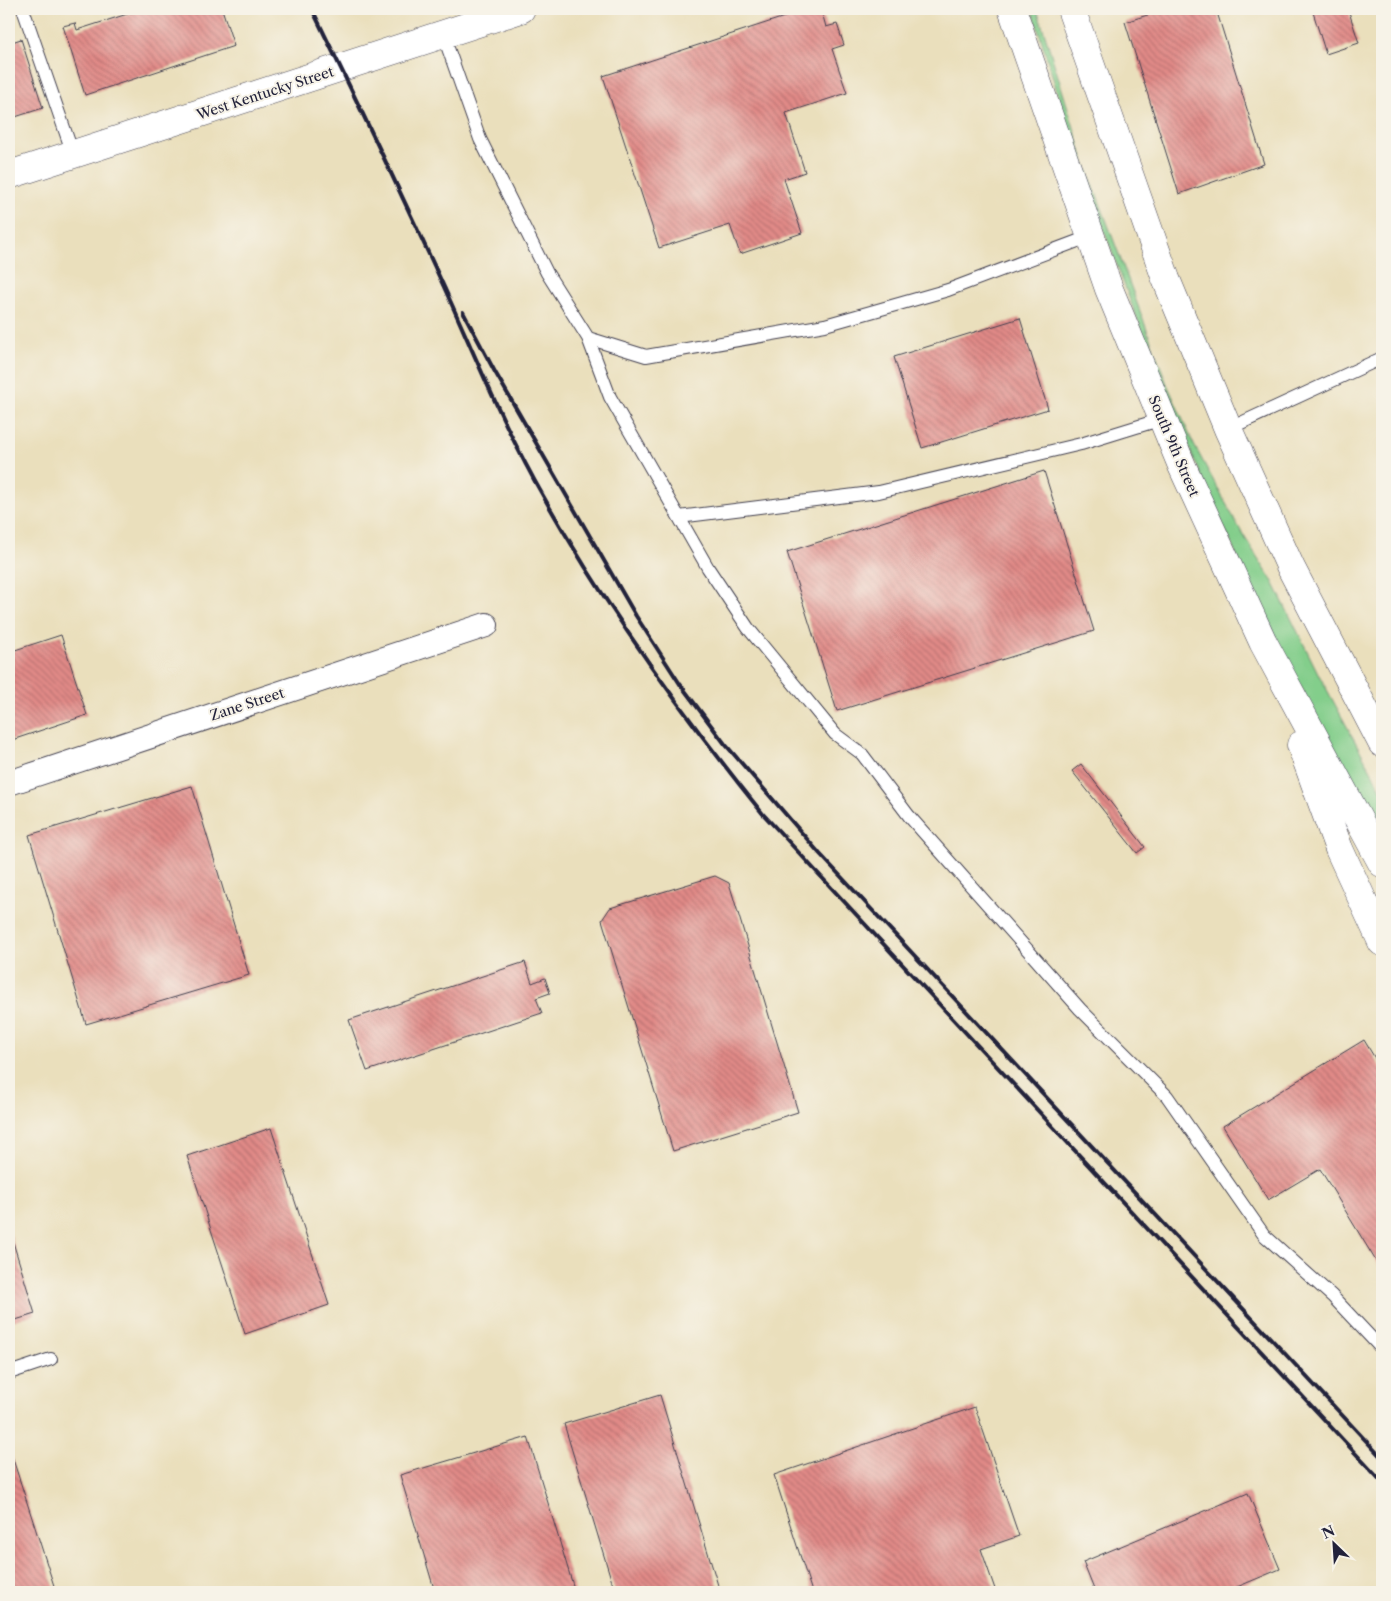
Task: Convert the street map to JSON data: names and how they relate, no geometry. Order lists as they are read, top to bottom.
{
  "streets": {
    "main road": ["West Kentucky Street", "South 9th Street"],
    "street": ["Zane Street"]
  },
  "north": "top left"
}
